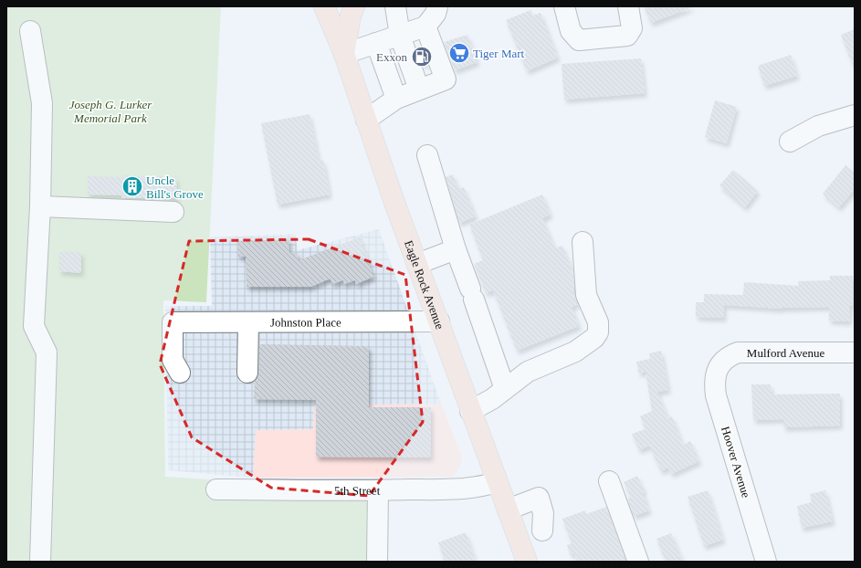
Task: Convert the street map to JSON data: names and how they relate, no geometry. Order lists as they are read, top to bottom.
{
  "streets": {
    "main road": ["Eagle Rock Avenue"],
    "street": [
      "Johnston Place",
      "Mulford Avenue",
      "Hoover Avenue",
      "5th Street"
    ]
  },
  "crossings": [
    ["Eagle Rock Avenue", "Johnston Place"],
    ["Eagle Rock Avenue", "5th Street"],
    ["Mulford Avenue", "Hoover Avenue"]
  ],
  "parks": ["Joseph G. Lurker Memorial Park"],
  "places": {
    "supermarket": ["Tiger Mart"],
    "fuel station": ["Exxon"],
    "building": ["Uncle Bill's Grove"]
  }
}
